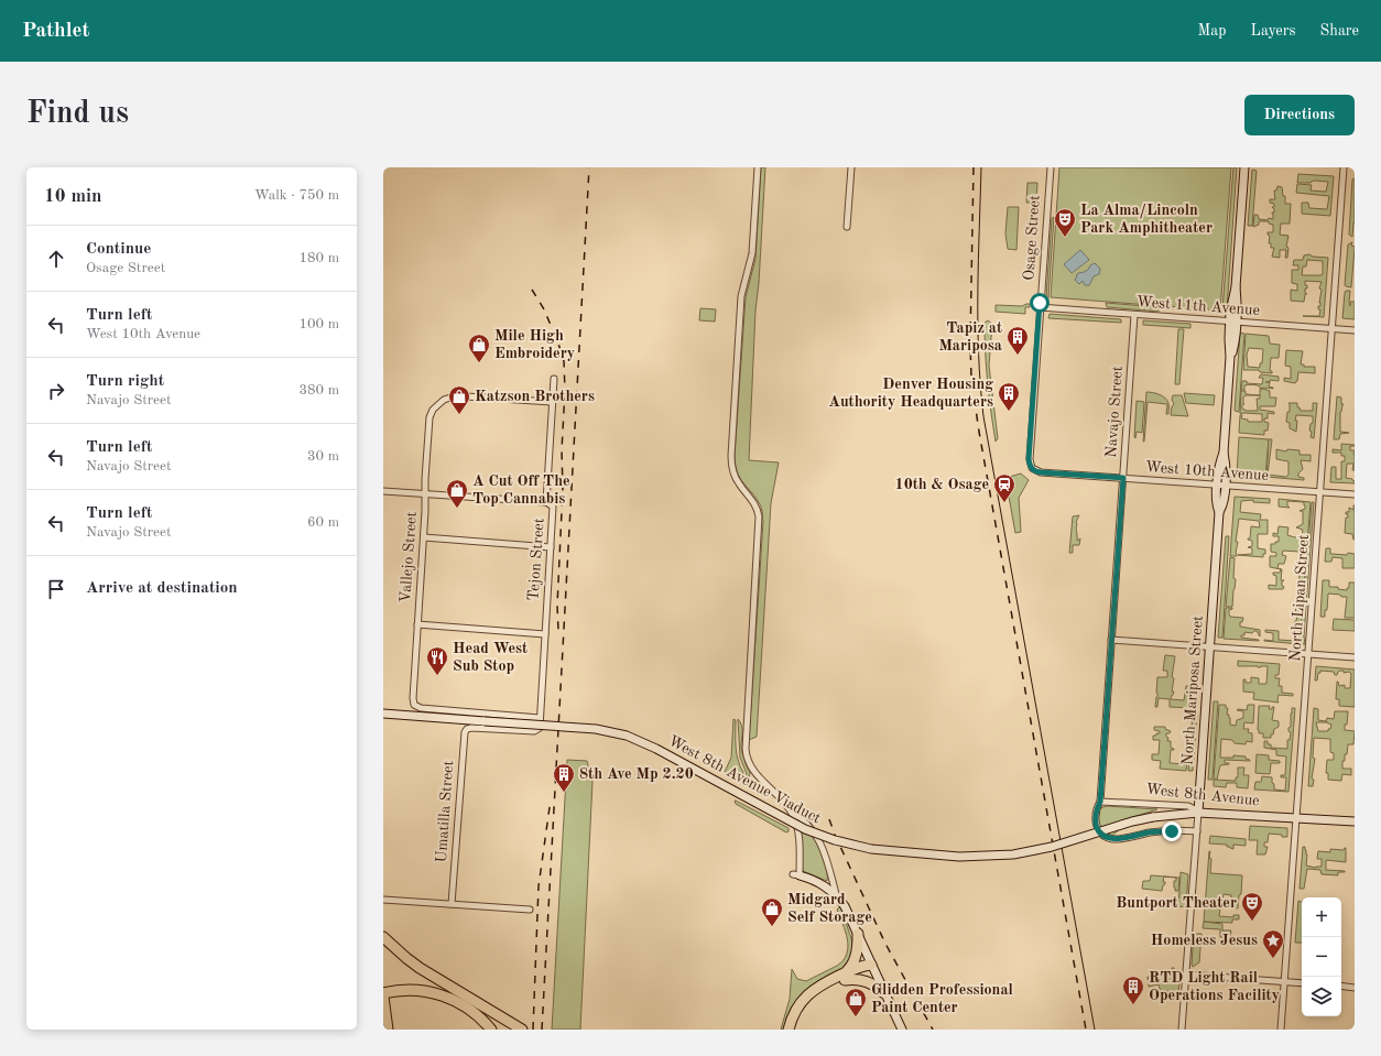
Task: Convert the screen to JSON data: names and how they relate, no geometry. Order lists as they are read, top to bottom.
{
  "streets": {
    "main road": ["North Mariposa Street", "West 8th Avenue Viaduct", "West 8th Avenue"],
    "street": [
      "Osage Street",
      "West 11th Avenue",
      "Navajo Street",
      "West 10th Avenue",
      "Vallejo Street",
      "Tejon Street",
      "North Lipan Street",
      "Umatilla Street"
    ]
  },
  "crossings": [
    ["Osage Street", "West 11th Avenue"],
    ["Osage Street", "West 10th Avenue"],
    ["West 11th Avenue", "Navajo Street"],
    ["West 11th Avenue", "North Lipan Street"],
    ["West 11th Avenue", "North Mariposa Street"],
    ["Navajo Street", "West 10th Avenue"],
    ["Navajo Street", "North Mariposa Street"],
    ["Navajo Street", "West 8th Avenue"],
    ["West 10th Avenue", "North Lipan Street"],
    ["West 10th Avenue", "North Mariposa Street"],
    ["Vallejo Street", "Tejon Street"],
    ["Vallejo Street", "Umatilla Street"],
    ["Tejon Street", "Umatilla Street"],
    ["North Lipan Street", "West 8th Avenue"],
    ["North Mariposa Street", "West 8th Avenue Viaduct"],
    ["North Mariposa Street", "West 8th Avenue"],
    ["West 8th Avenue Viaduct", "West 8th Avenue"]
  ],
  "places": {
    "theatre": ["La Alma/Lincoln Park Amphitheater", "Buntport Theater"],
    "building": [
      "Tapiz at Mariposa",
      "Denver Housing Authority Headquarters",
      "8th Ave Mp 2.20",
      "RTD Light Rail Operations Facility"
    ],
    "shop": [
      "Mile High Embroidery",
      "Katzson Brothers",
      "A Cut Off The Top Cannabis",
      "Midgard Self Storage",
      "Glidden Professional Paint Center"
    ],
    "station": ["10th & Osage"],
    "restaurant": ["Head West Sub Stop"],
    "place": ["Homeless Jesus"]
  },
  "page": {
    "header": "Pathlet",
    "nav": ["Map", "Layers", "Share"],
    "buttons": "Directions",
    "title": "Find us",
    "heading": ["10 min", "Walk · 750 m"],
    "list": [
      ["Continue", "Osage Street", "180 m"],
      ["Turn left", "West 10th Avenue", "100 m"],
      ["Turn right", "Navajo Street", "380 m"],
      ["Turn left", "Navajo Street", "30 m"],
      ["Turn left", "Navajo Street", "60 m"],
      "Arrive at destination"
    ],
    "map_buttons": ["+", "−"]
  }
}
